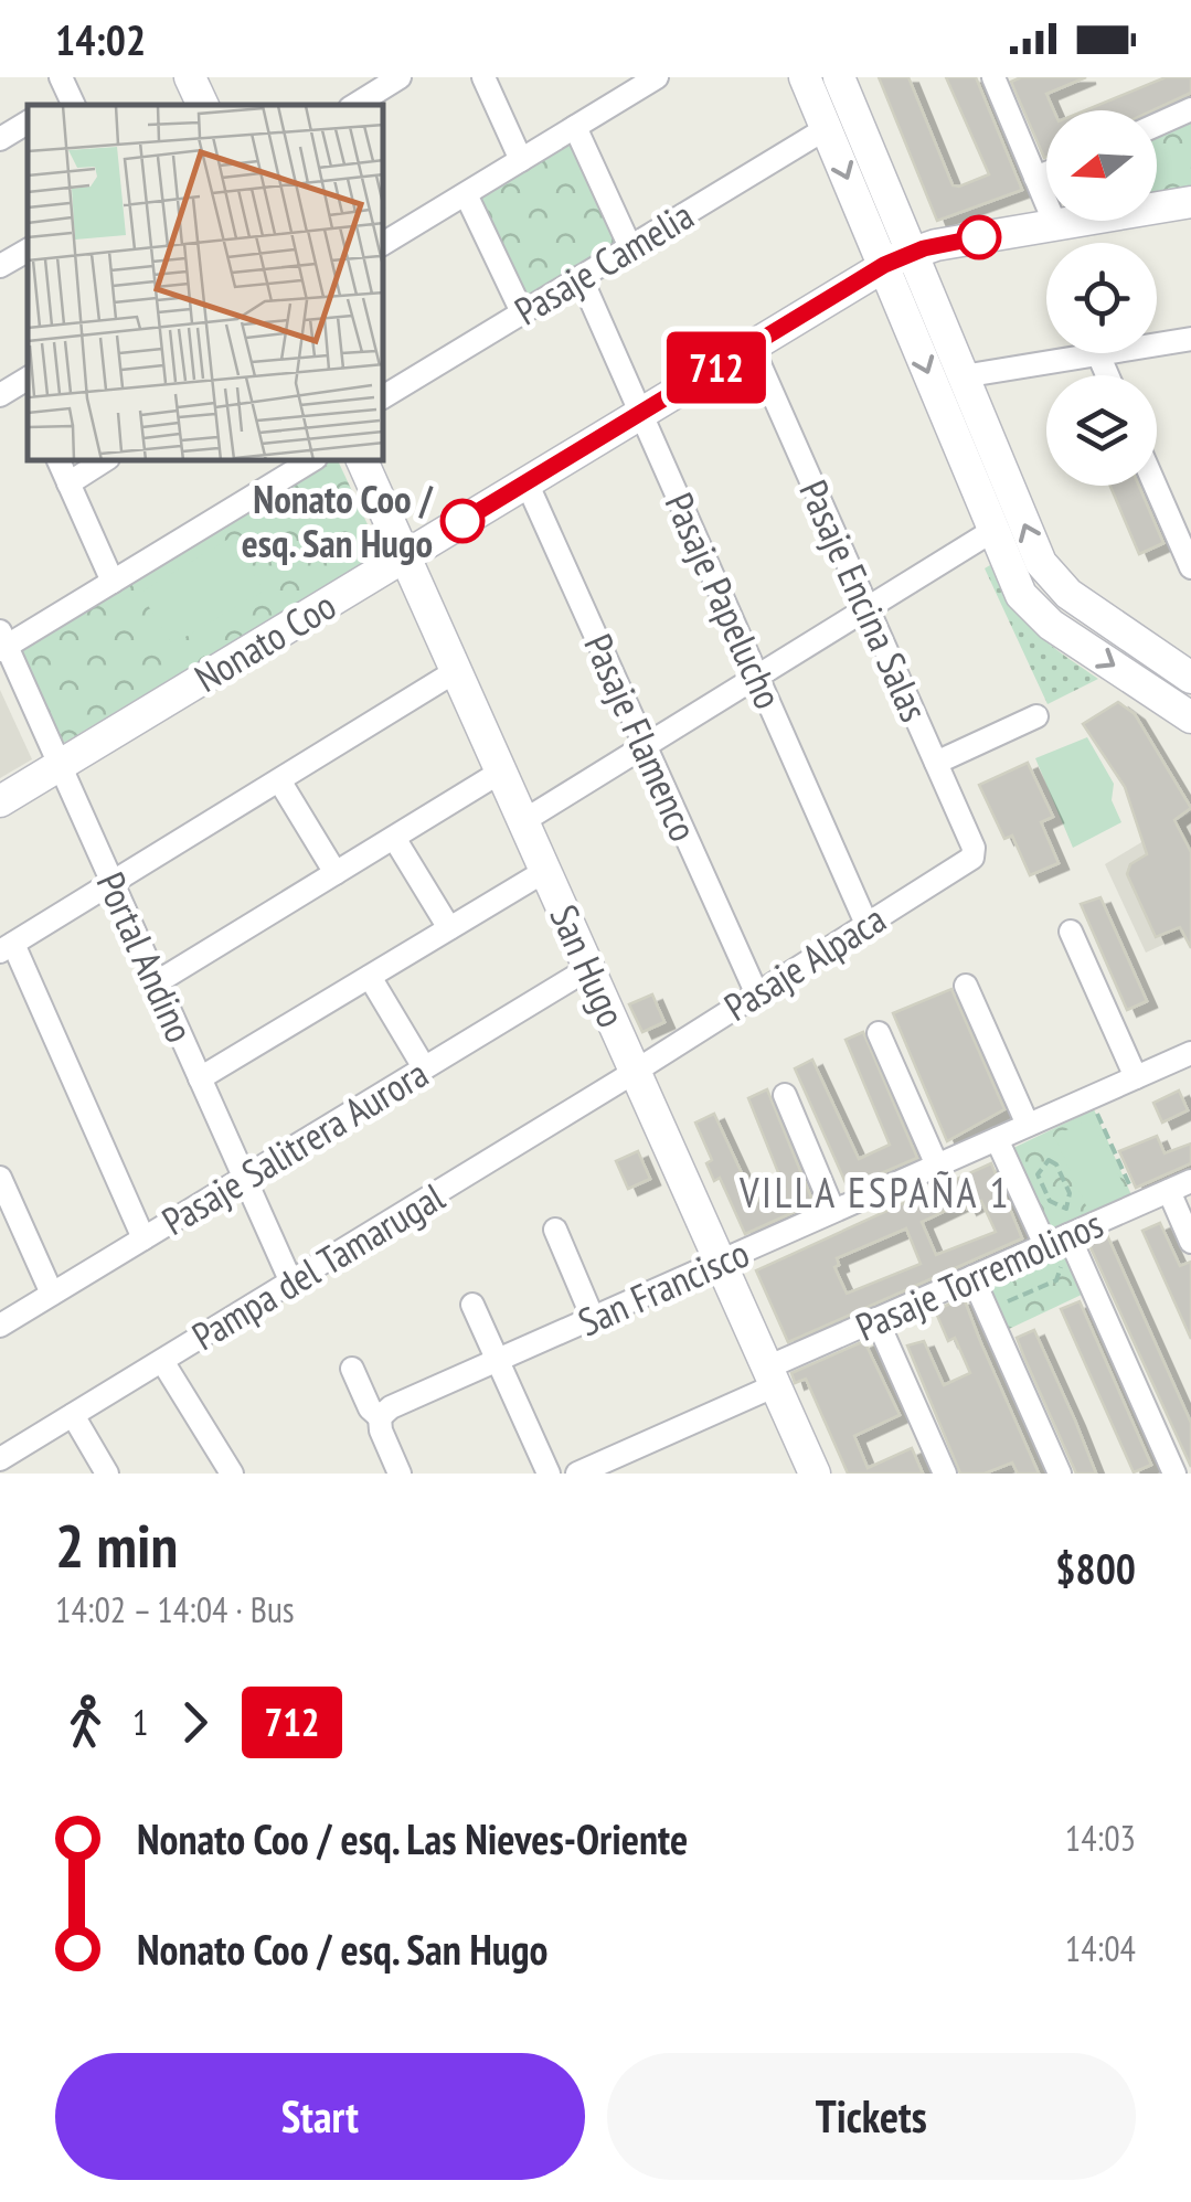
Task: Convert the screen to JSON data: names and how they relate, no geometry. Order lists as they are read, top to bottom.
{
  "streets": {
    "street": [
      "Pasaje Camelia",
      "Pasaje Papelucho",
      "Pasaje Encina Salas",
      "Nonato Coo",
      "Pasaje Flamenco",
      "Portal Andino",
      "Pasaje Alpaca",
      "San Hugo",
      "Pasaje Salitrera Aurora",
      "Pampa del Tamarugal",
      "Pasaje Torremolinos",
      "San Francisco"
    ]
  },
  "crossings": [
    ["Pasaje Camelia", "Pasaje Papelucho"],
    ["Pasaje Papelucho", "Nonato Coo"],
    ["Pasaje Papelucho", "Pasaje Alpaca"],
    ["Pasaje Encina Salas", "Nonato Coo"],
    ["Pasaje Encina Salas", "Pasaje Alpaca"],
    ["Nonato Coo", "Pasaje Flamenco"],
    ["Nonato Coo", "Portal Andino"],
    ["Nonato Coo", "San Hugo"],
    ["Pasaje Flamenco", "Pasaje Alpaca"],
    ["Portal Andino", "Pasaje Salitrera Aurora"],
    ["Portal Andino", "Pampa del Tamarugal"],
    ["Pasaje Alpaca", "San Hugo"],
    ["Pasaje Alpaca", "Pampa del Tamarugal"],
    ["San Hugo", "Pasaje Salitrera Aurora"],
    ["San Hugo", "Pampa del Tamarugal"],
    ["San Hugo", "Pasaje Torremolinos"],
    ["San Hugo", "San Francisco"]
  ],
  "districts": ["VILLA ESPAÑA 1"],
  "places": ["Nonato Coo / esq. San Hugo"],
  "lines": ["bus line 712"],
  "north": "left",
  "page": {
    "status": "14:02",
    "on_map": "712",
    "heading": ["2 min", "14:02 – 14:04 · Bus", "$800"],
    "legs": ["1", "712"],
    "list": [
      {
        "name": "Nonato Coo / esq. Las Nieves-Oriente",
        "value": "14:03"
      },
      {
        "name": "Nonato Coo / esq. San Hugo",
        "value": "14:04"
      }
    ],
    "buttons": ["Start", "Tickets"]
  }
}
